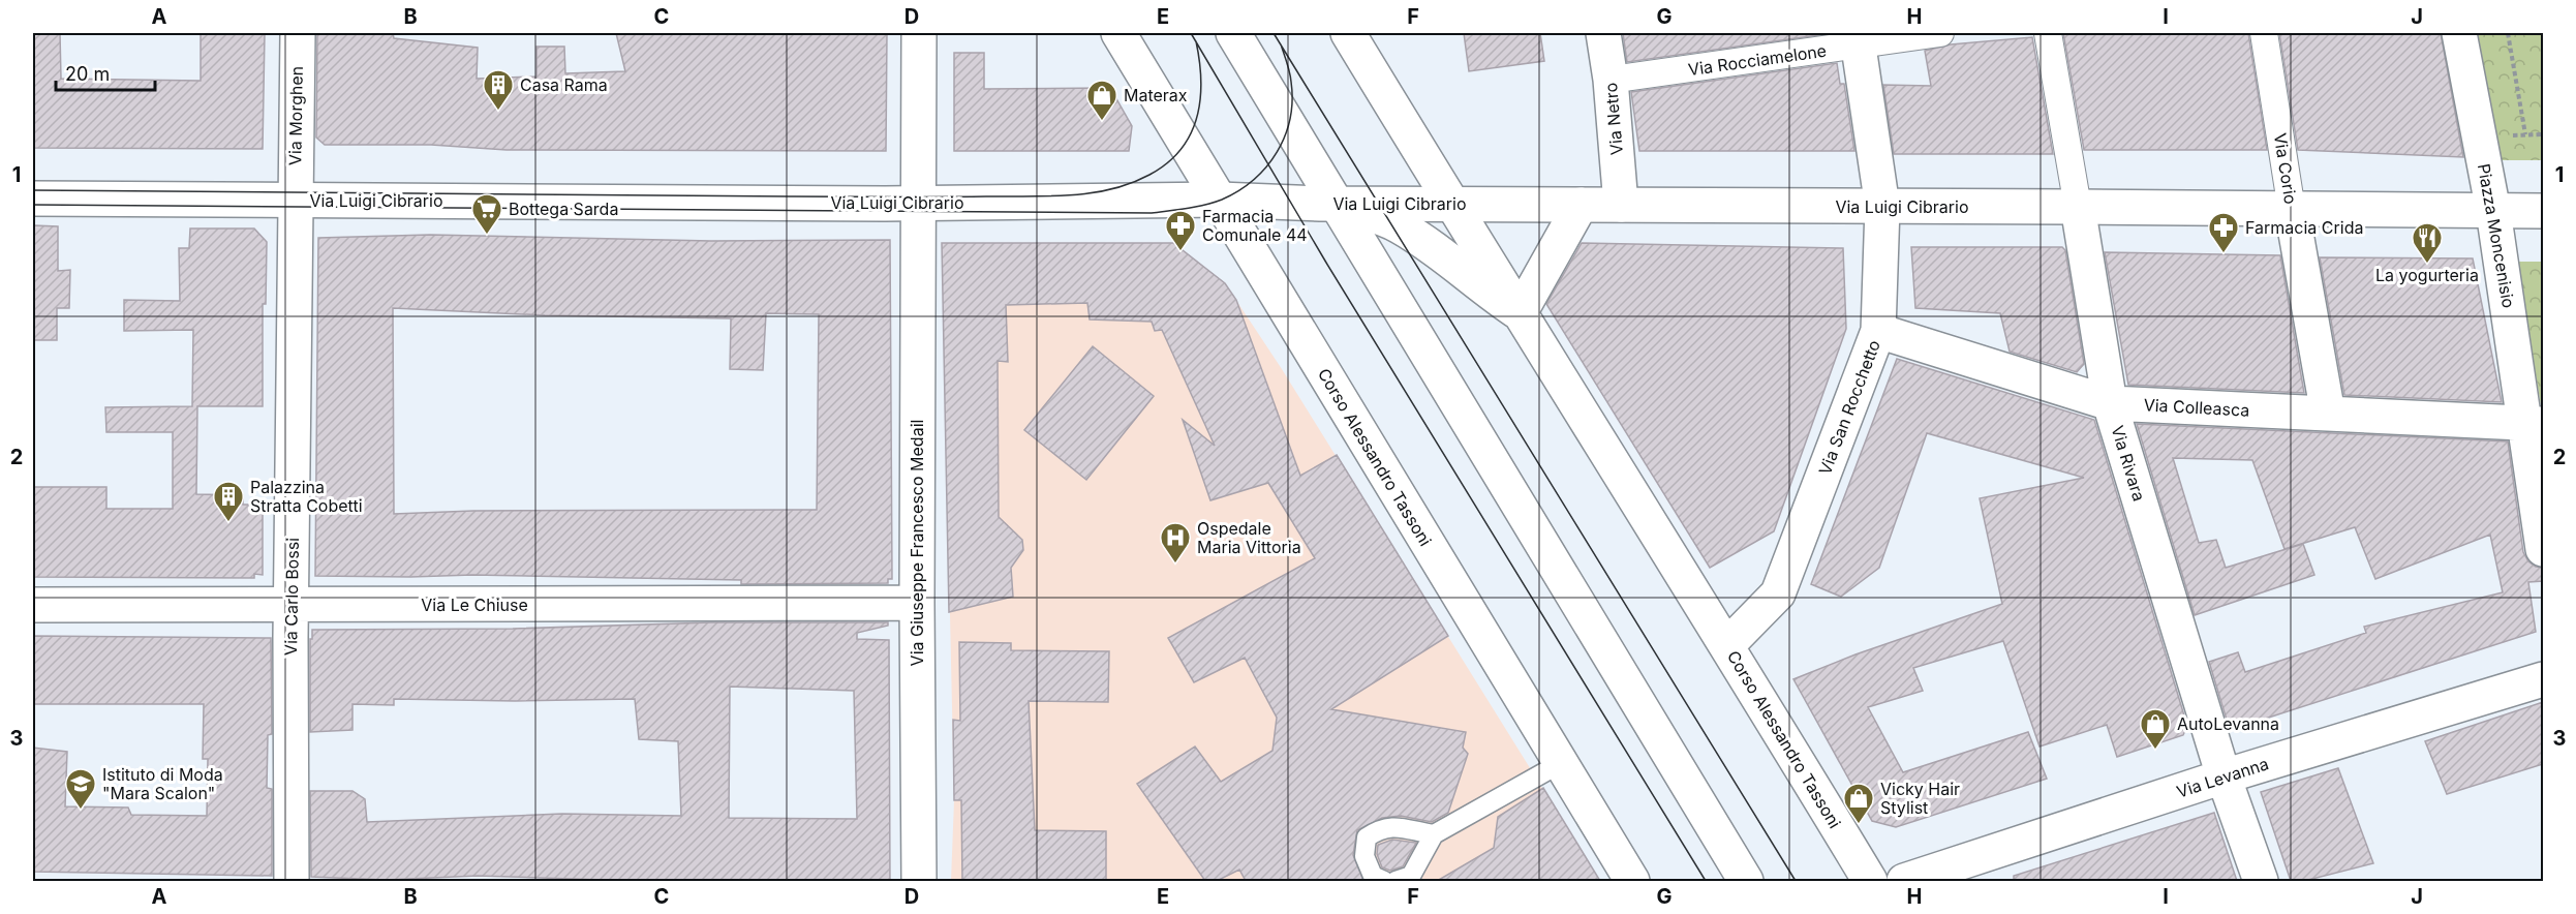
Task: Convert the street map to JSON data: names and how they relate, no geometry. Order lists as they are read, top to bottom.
{
  "streets": {
    "street": [
      "Via Rocciamelone",
      "Via Morghen",
      "Via Netro",
      "Via Corio",
      "Via Luigi Cibrario",
      "Piazza Moncenisio",
      "Via San Rocchetto",
      "Via Colleasca",
      "Corso Alessandro Tassoni",
      "Via Rivara",
      "Via Giuseppe Francesco Medail",
      "Via Carlo Bossi",
      "Via Le Chiuse",
      "Via Levanna"
    ]
  },
  "crossings": [
    ["Via Rocciamelone", "Via Netro"],
    ["Via Rocciamelone", "Via San Rocchetto"],
    ["Via Morghen", "Via Luigi Cibrario"],
    ["Via Morghen", "Via Carlo Bossi"],
    ["Via Netro", "Via Luigi Cibrario"],
    ["Via Corio", "Via Luigi Cibrario"],
    ["Via Corio", "Via Colleasca"],
    ["Via Luigi Cibrario", "Piazza Moncenisio"],
    ["Via Luigi Cibrario", "Via San Rocchetto"],
    ["Via Luigi Cibrario", "Corso Alessandro Tassoni"],
    ["Via Luigi Cibrario", "Via Rivara"],
    ["Via Luigi Cibrario", "Via Giuseppe Francesco Medail"],
    ["Via Luigi Cibrario", "Via Carlo Bossi"],
    ["Piazza Moncenisio", "Via Colleasca"],
    ["Via San Rocchetto", "Via Colleasca"],
    ["Via San Rocchetto", "Corso Alessandro Tassoni"],
    ["Via Colleasca", "Via Rivara"],
    ["Via Rivara", "Via Levanna"],
    ["Via Giuseppe Francesco Medail", "Via Le Chiuse"],
    ["Via Carlo Bossi", "Via Le Chiuse"]
  ],
  "places": {
    "building": ["Casa Rama", "Palazzina Stratta Cobetti"],
    "shop": ["Materax", "AutoLevanna", "Vicky Hair Stylist"],
    "supermarket": ["Bottega Sarda"],
    "pharmacy": ["Farmacia Comunale 44", "Farmacia Crida"],
    "restaurant": ["La yogurteria"],
    "hospital": ["Ospedale Maria Vittoria"],
    "school or university": ["Istituto di Moda \"Mara Scalon\""]
  },
  "scale_bar": "20 m",
  "grid": {
    "columns": [
      "A",
      "B",
      "C",
      "D",
      "E",
      "F",
      "G",
      "H",
      "I",
      "J"
    ],
    "rows": ["1", "2", "3"]
  }
}
